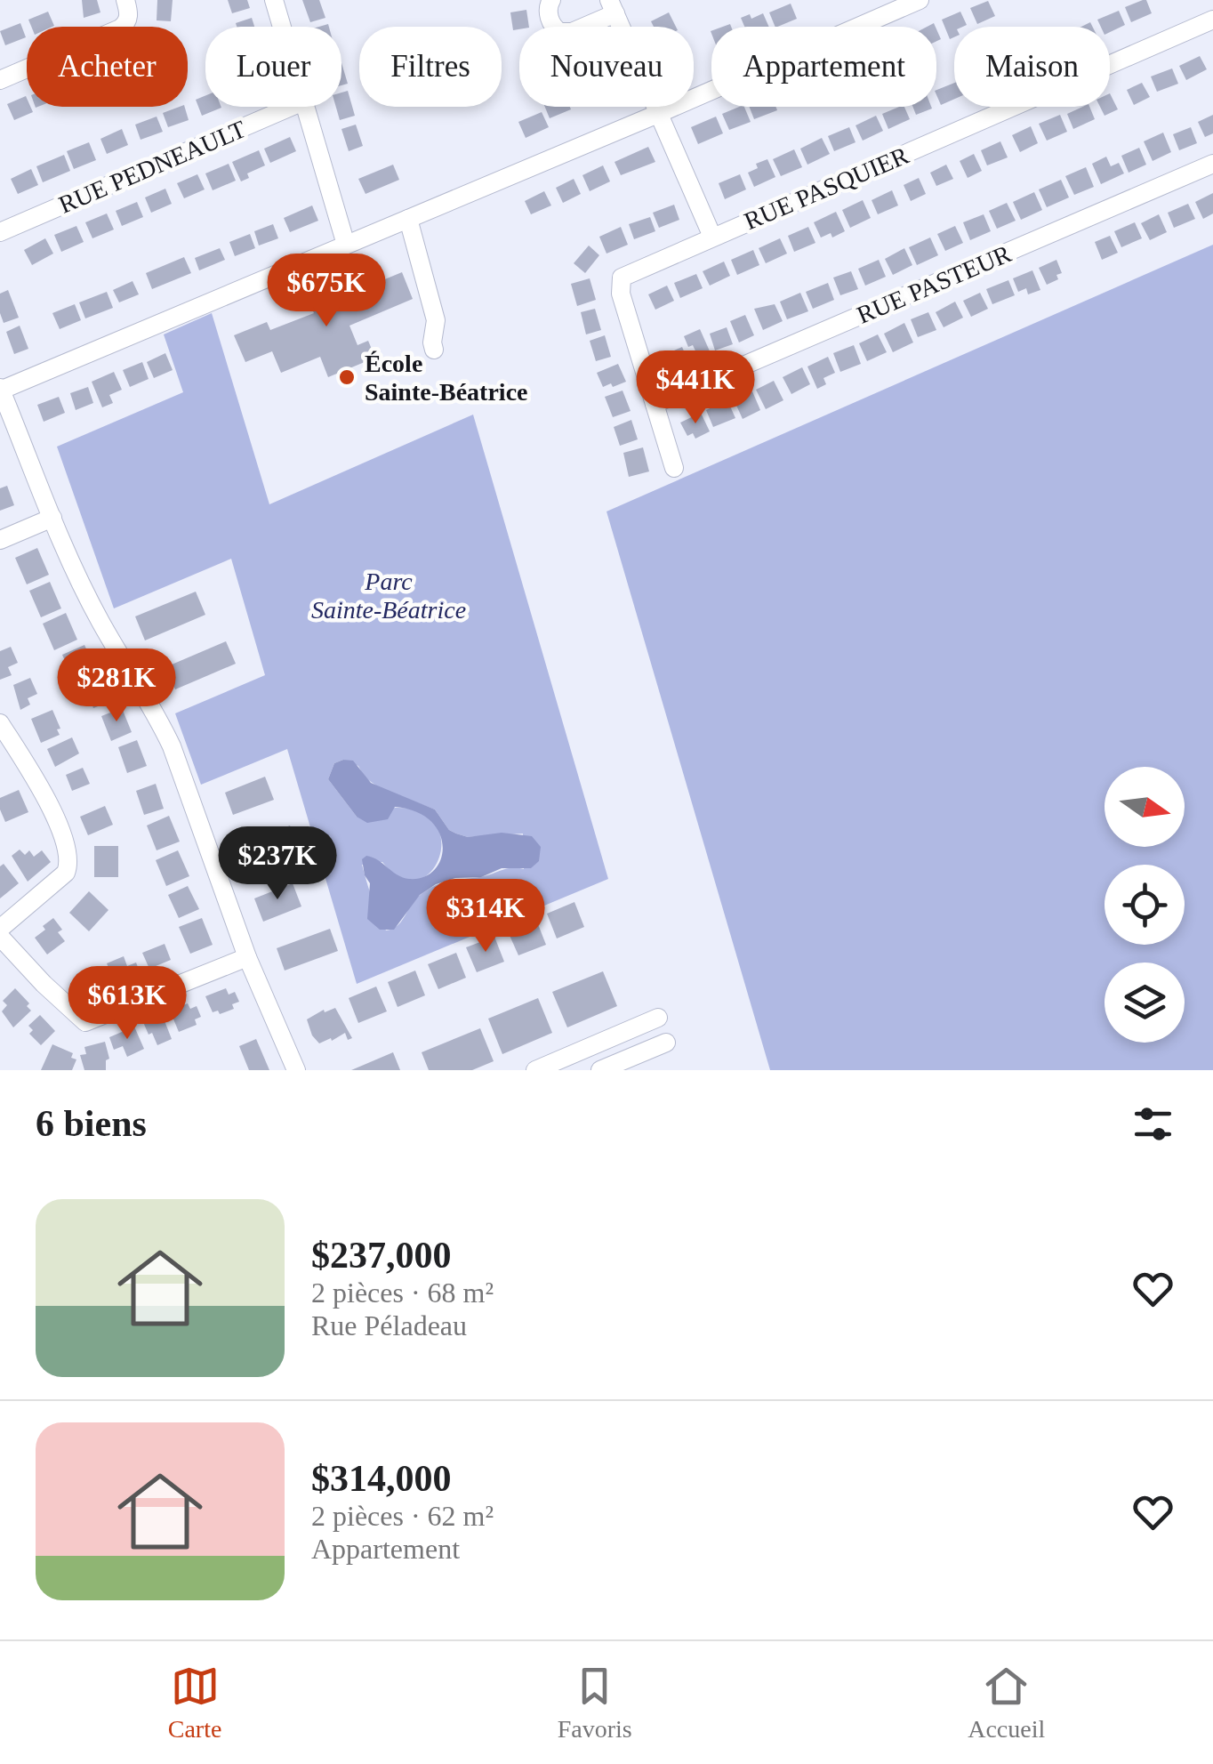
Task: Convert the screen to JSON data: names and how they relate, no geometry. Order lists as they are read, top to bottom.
{
  "streets": {
    "street": ["RUE PEDNEAULT", "RUE PASQUIER", "RUE PASTEUR"]
  },
  "crossings": [
    ["RUE PASQUIER", "RUE PASTEUR"]
  ],
  "parks": ["Parc Sainte-Béatrice"],
  "places": ["École Sainte-Béatrice"],
  "north": "right",
  "page": {
    "chip": [
      "Acheter",
      "Louer",
      "Filtres",
      "Nouveau",
      "Appartement",
      "Maison"
    ],
    "price": [
      "$675K",
      "$441K",
      "$281K",
      "$237K",
      "$314K",
      "$613K"
    ],
    "heading": "6 biens",
    "list": [
      {
        "name": "$237,000",
        "note": "2 pièces · 68 m² · Rue Péladeau"
      },
      {
        "name": "$314,000",
        "note": "2 pièces · 62 m² · Appartement"
      }
    ],
    "tabs": ["Carte", "Favoris", "Accueil"]
  }
}
